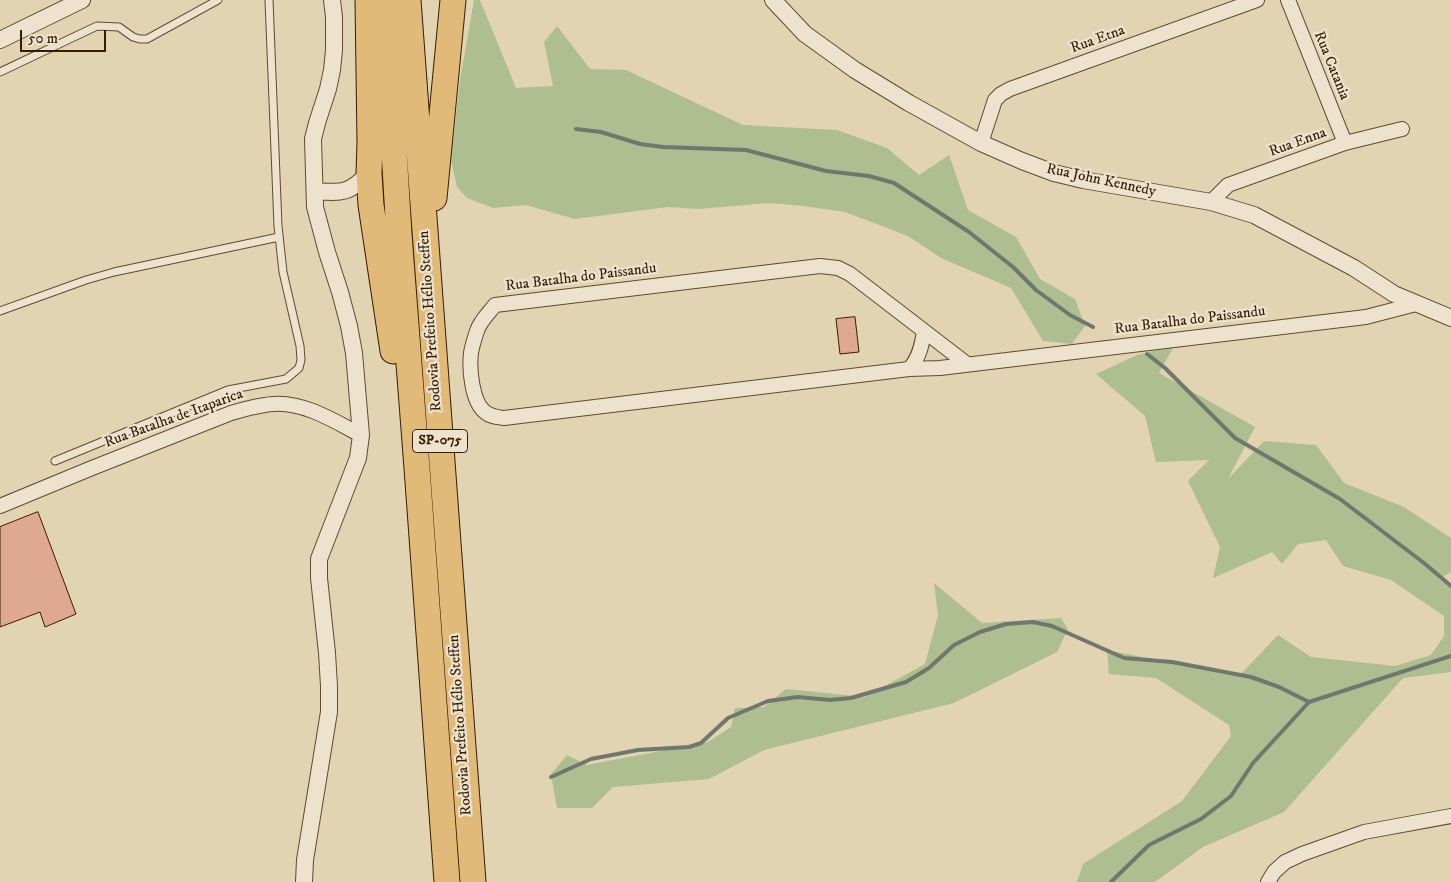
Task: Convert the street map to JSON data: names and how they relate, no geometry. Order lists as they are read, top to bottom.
{
  "streets": {
    "highway": ["Rodovia Prefeito Hélio Steffen", "SP-075"],
    "street": [
      "Rua Etna",
      "Rua Catania",
      "Rua Enna",
      "Rua John Kennedy",
      "Rua Batalha do Paissandu",
      "Rua Batalha de Itaparica"
    ]
  },
  "crossings": [
    ["Rua Etna", "Rua John Kennedy"],
    ["Rua Catania", "Rua Enna"],
    ["Rua Enna", "Rua John Kennedy"],
    ["Rua John Kennedy", "Rua Batalha do Paissandu"]
  ],
  "scale_bar": "50 m"
}
